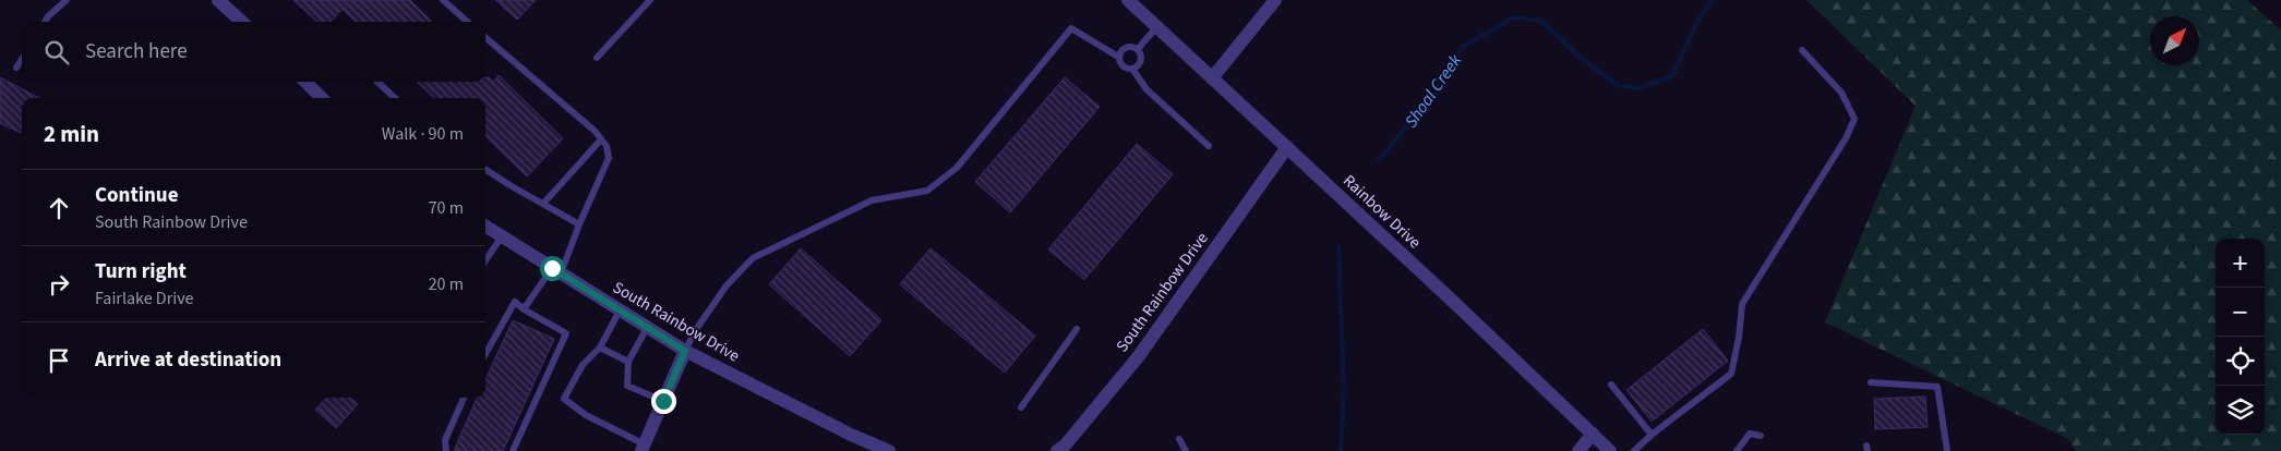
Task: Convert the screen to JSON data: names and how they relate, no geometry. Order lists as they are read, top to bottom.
{
  "streets": {
    "street": ["Rainbow Drive", "South Rainbow Drive"]
  },
  "crossings": [
    ["Rainbow Drive", "South Rainbow Drive"]
  ],
  "water": ["Shoal Creek"],
  "north": "top right",
  "page": {
    "search": "Search here",
    "heading": ["2 min", "Walk · 90 m"],
    "list": [
      ["Continue", "South Rainbow Drive", "70 m"],
      ["Turn right", "Fairlake Drive", "20 m"],
      "Arrive at destination"
    ],
    "map_buttons": ["+", "−"]
  }
}
